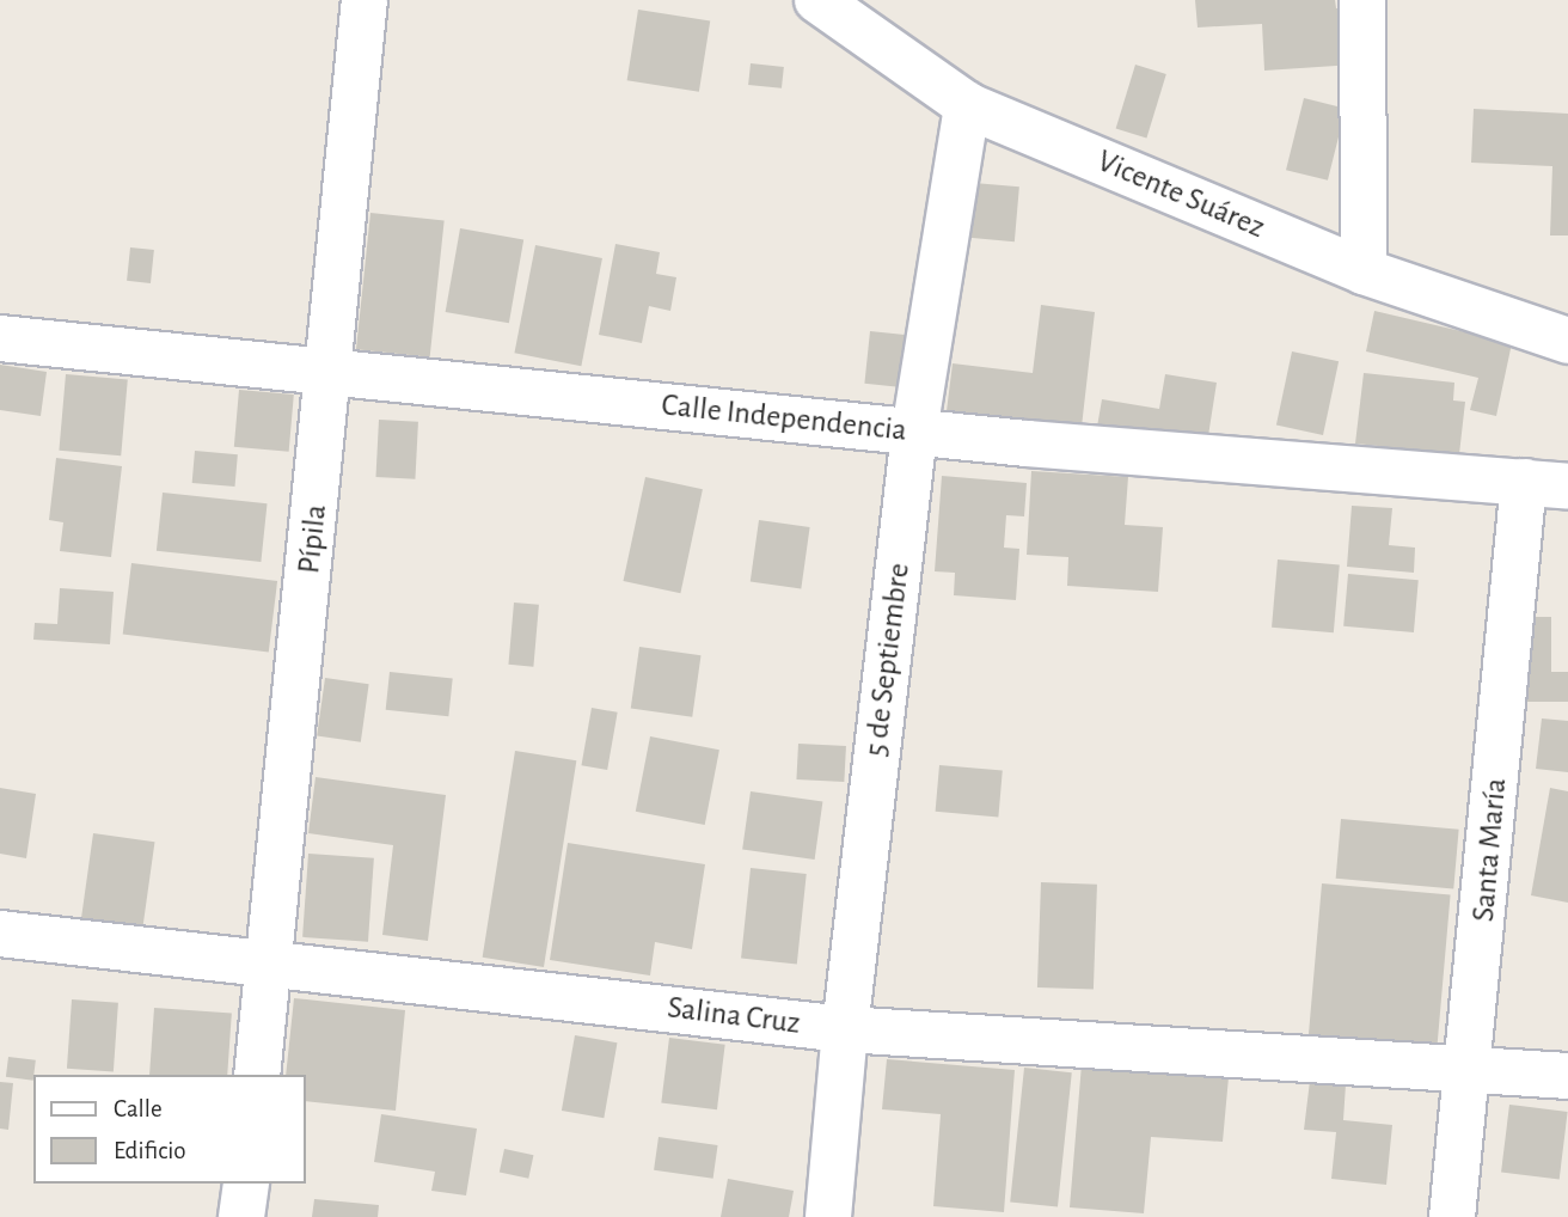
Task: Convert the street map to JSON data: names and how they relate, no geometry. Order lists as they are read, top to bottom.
{
  "streets": {
    "street": [
      "Vicente Suárez",
      "Calle Independencia",
      "Pípila",
      "5 de Septiembre",
      "Santa María",
      "Salina Cruz"
    ]
  },
  "crossings": [
    ["Vicente Suárez", "5 de Septiembre"],
    ["Calle Independencia", "Pípila"],
    ["Calle Independencia", "5 de Septiembre"],
    ["Calle Independencia", "Santa María"],
    ["Pípila", "Salina Cruz"],
    ["5 de Septiembre", "Salina Cruz"],
    ["Santa María", "Salina Cruz"]
  ],
  "legend": ["Calle", "Edificio"]
}
